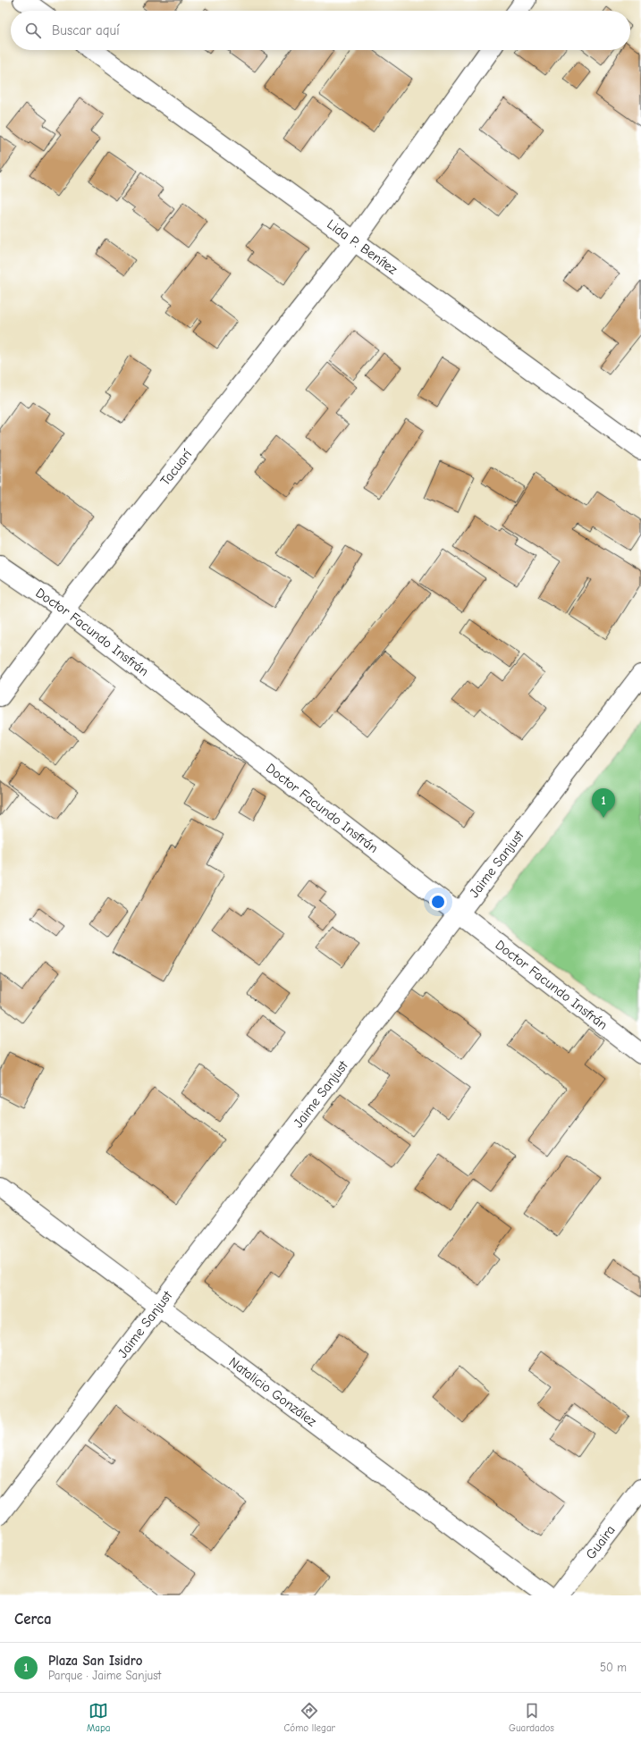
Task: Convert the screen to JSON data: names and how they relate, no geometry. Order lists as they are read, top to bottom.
{
  "streets": {
    "street": [
      "Lida P. Benítez",
      "Tacuarí",
      "Doctor Facundo Insfrán",
      "Jaime Sanjust",
      "Natalicio González",
      "Guaira"
    ]
  },
  "crossings": [
    ["Lida P. Benítez", "Tacuarí"],
    ["Tacuarí", "Doctor Facundo Insfrán"],
    ["Doctor Facundo Insfrán", "Jaime Sanjust"],
    ["Jaime Sanjust", "Natalicio González"]
  ],
  "page": {
    "search": "Buscar aquí",
    "pins": "1",
    "heading": "Cerca",
    "list": [
      {
        "mark": "1",
        "name": "Plaza San Isidro",
        "note": "Parque · Jaime Sanjust",
        "value": "50 m"
      }
    ],
    "nav": ["Mapa", "Cómo llegar", "Guardados"]
  }
}
